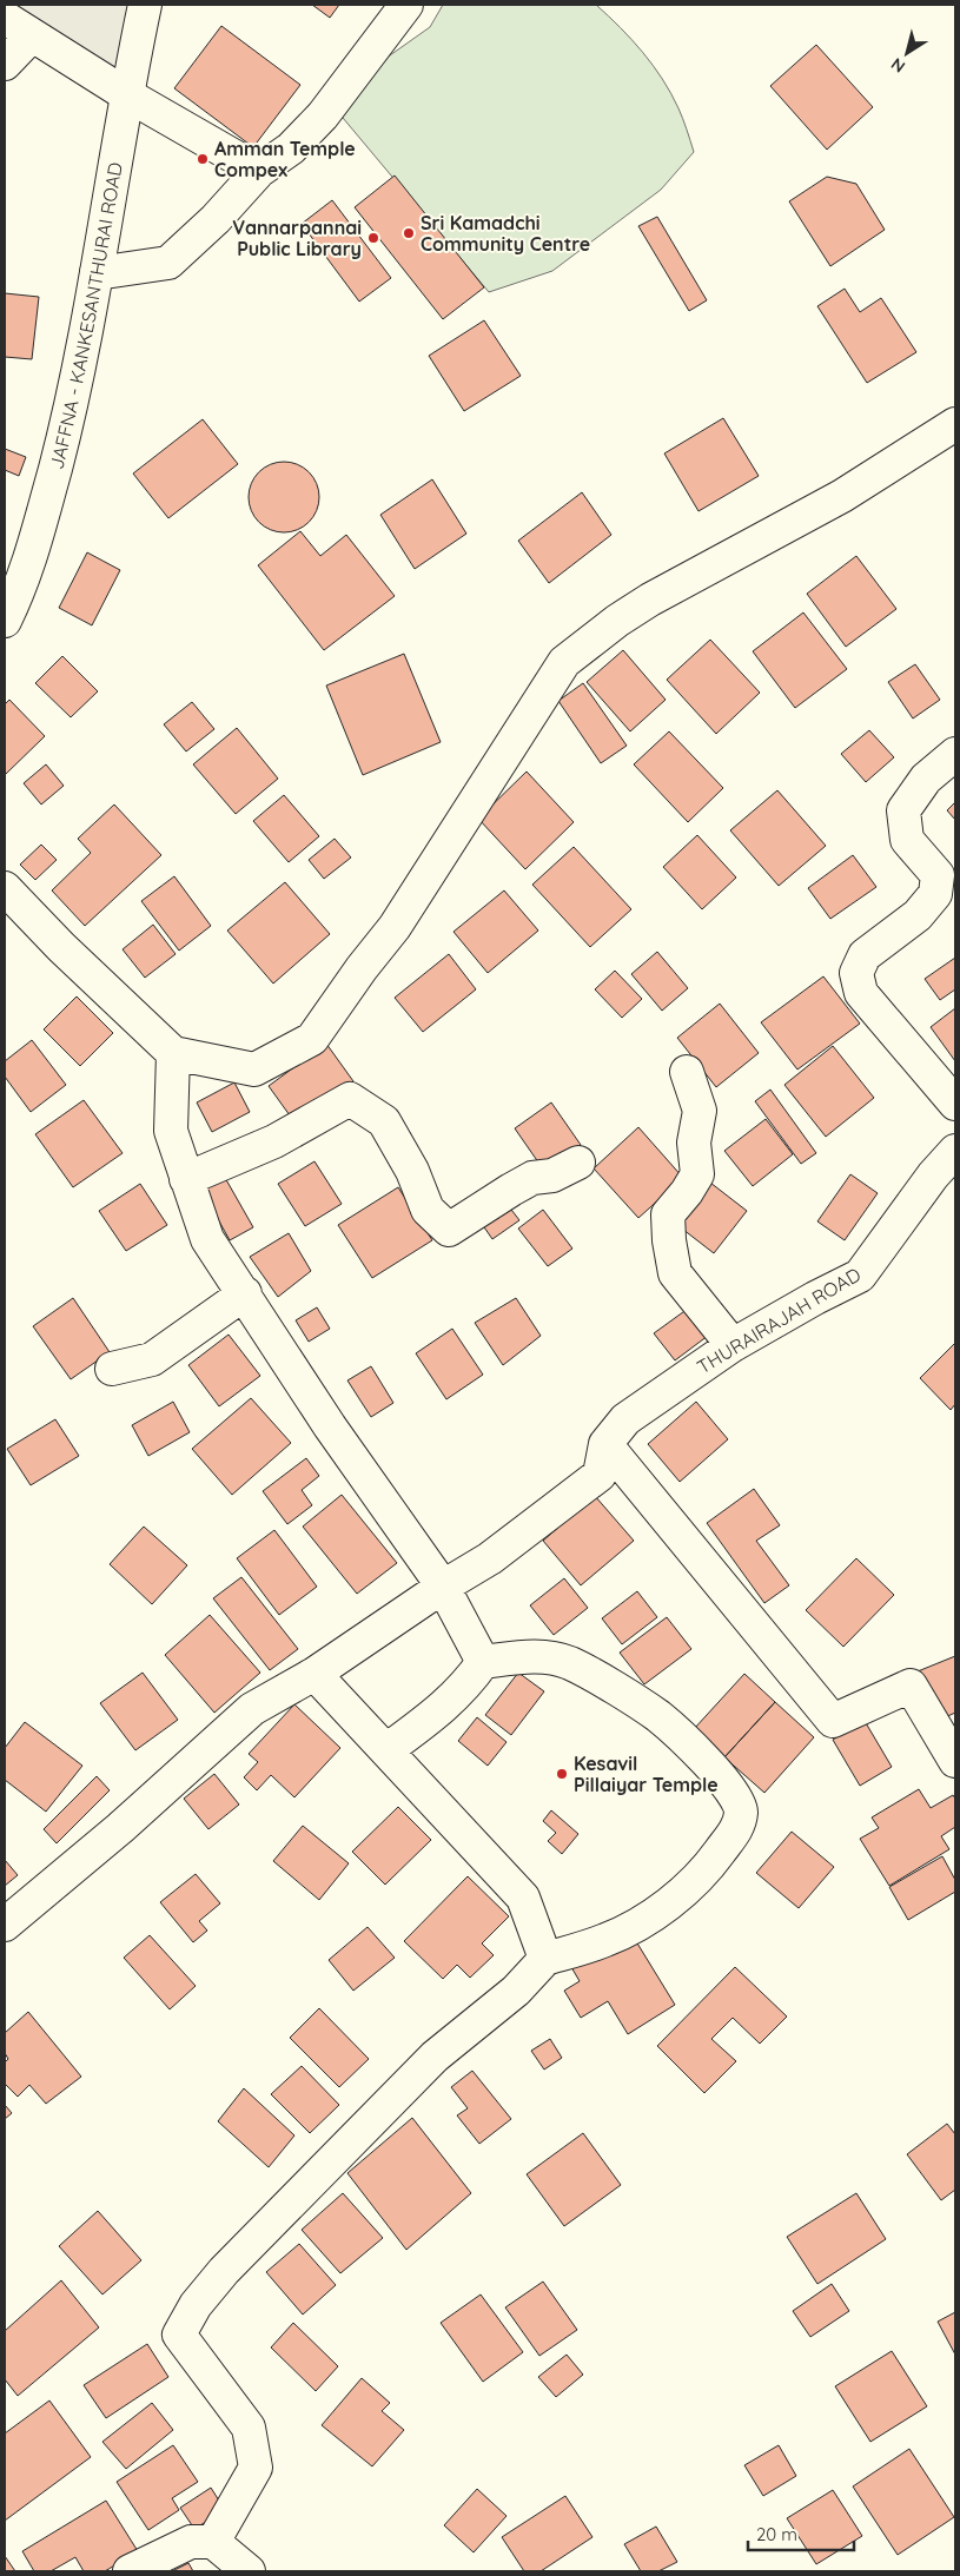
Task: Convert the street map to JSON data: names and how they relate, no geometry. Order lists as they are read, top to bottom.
{
  "streets": {
    "street": ["JAFFNA - KANKESANTHURAI ROAD", "THURAIRAJAH ROAD"]
  },
  "places": [
    "Amman Temple Compex",
    "Sri Kamadchi Community Centre",
    "Vannarpannai Public Library",
    "Kesavil Pillaiyar Temple"
  ],
  "scale_bar": "20 m",
  "north": "bottom left"
}
